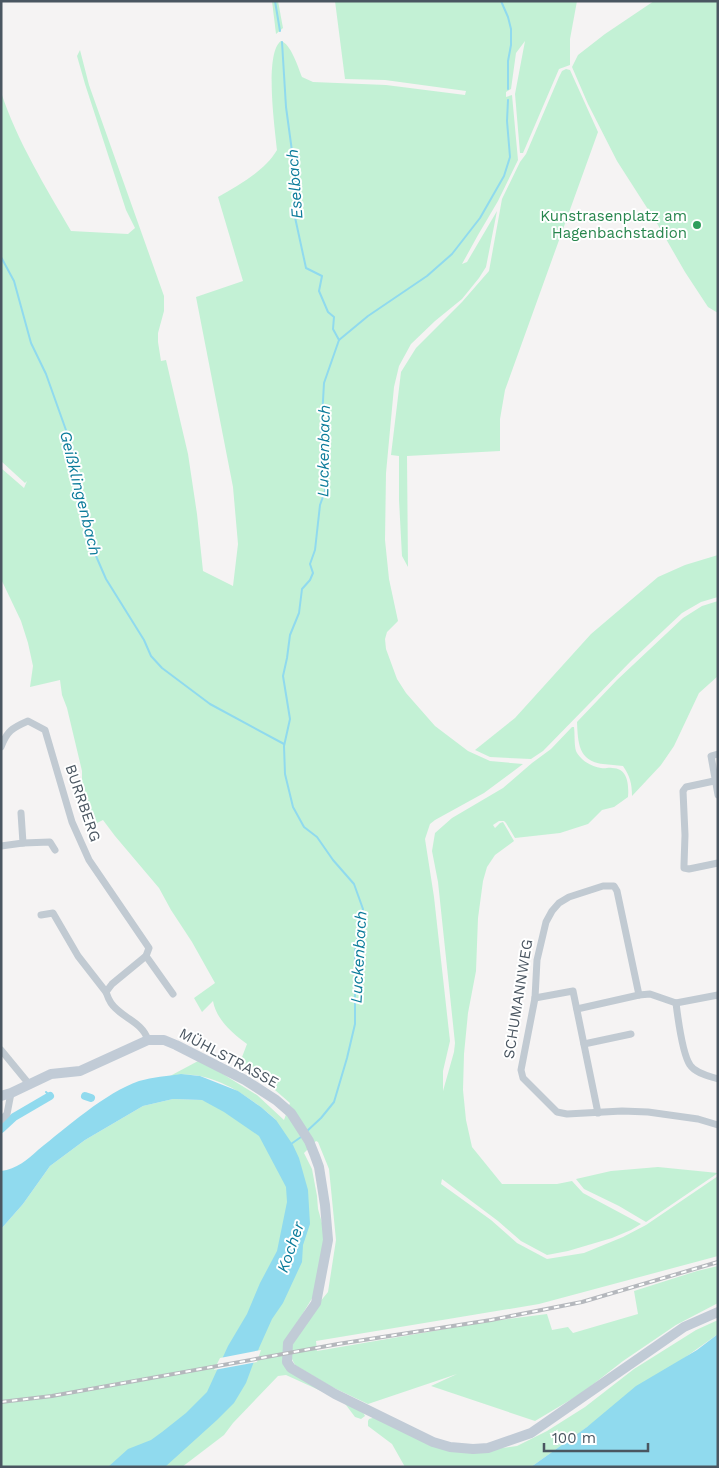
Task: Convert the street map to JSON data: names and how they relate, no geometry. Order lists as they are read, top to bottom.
{
  "streets": {
    "street": ["BURRBERG", "SCHUMANNWEG", "MÜHLSTRASSE"]
  },
  "water": [
    "Eselbach",
    "Luckenbach",
    "Geißklingenbach",
    "Kocher"
  ],
  "places": ["Kunstrasenplatz am Hagenbachstadion"],
  "scale_bar": "100 m"
}
